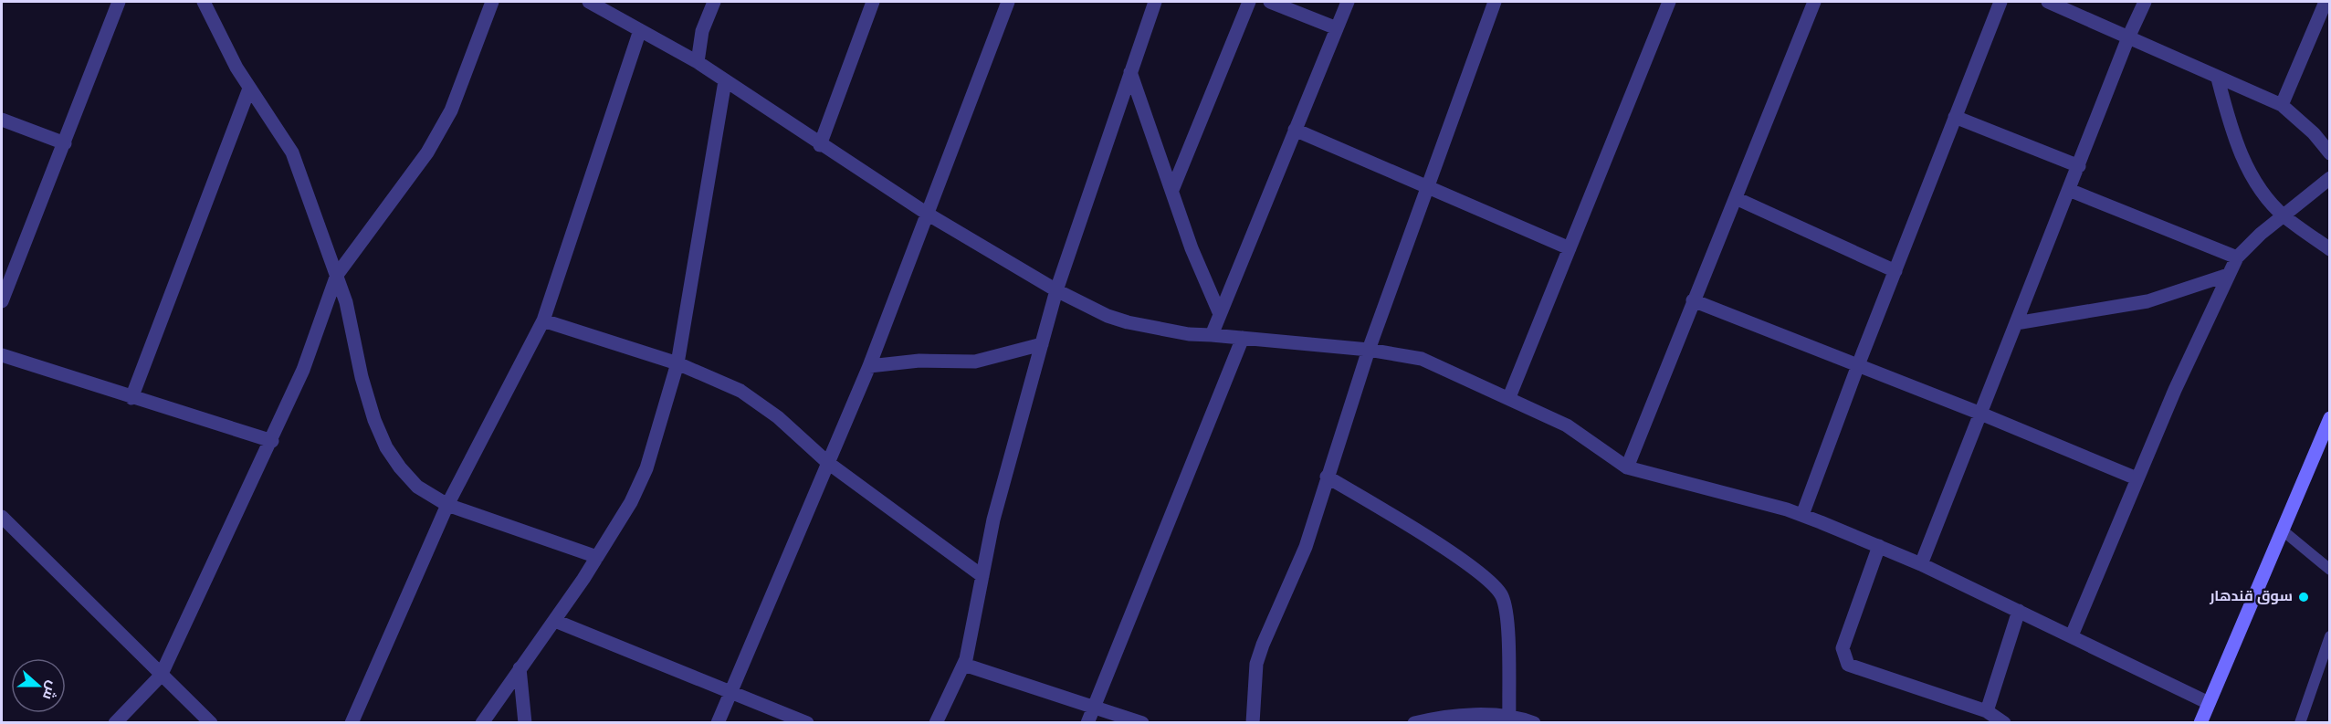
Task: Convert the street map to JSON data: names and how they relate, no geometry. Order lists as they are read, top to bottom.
{
  "places": ["سوق قندهار"],
  "north": "right"
}
